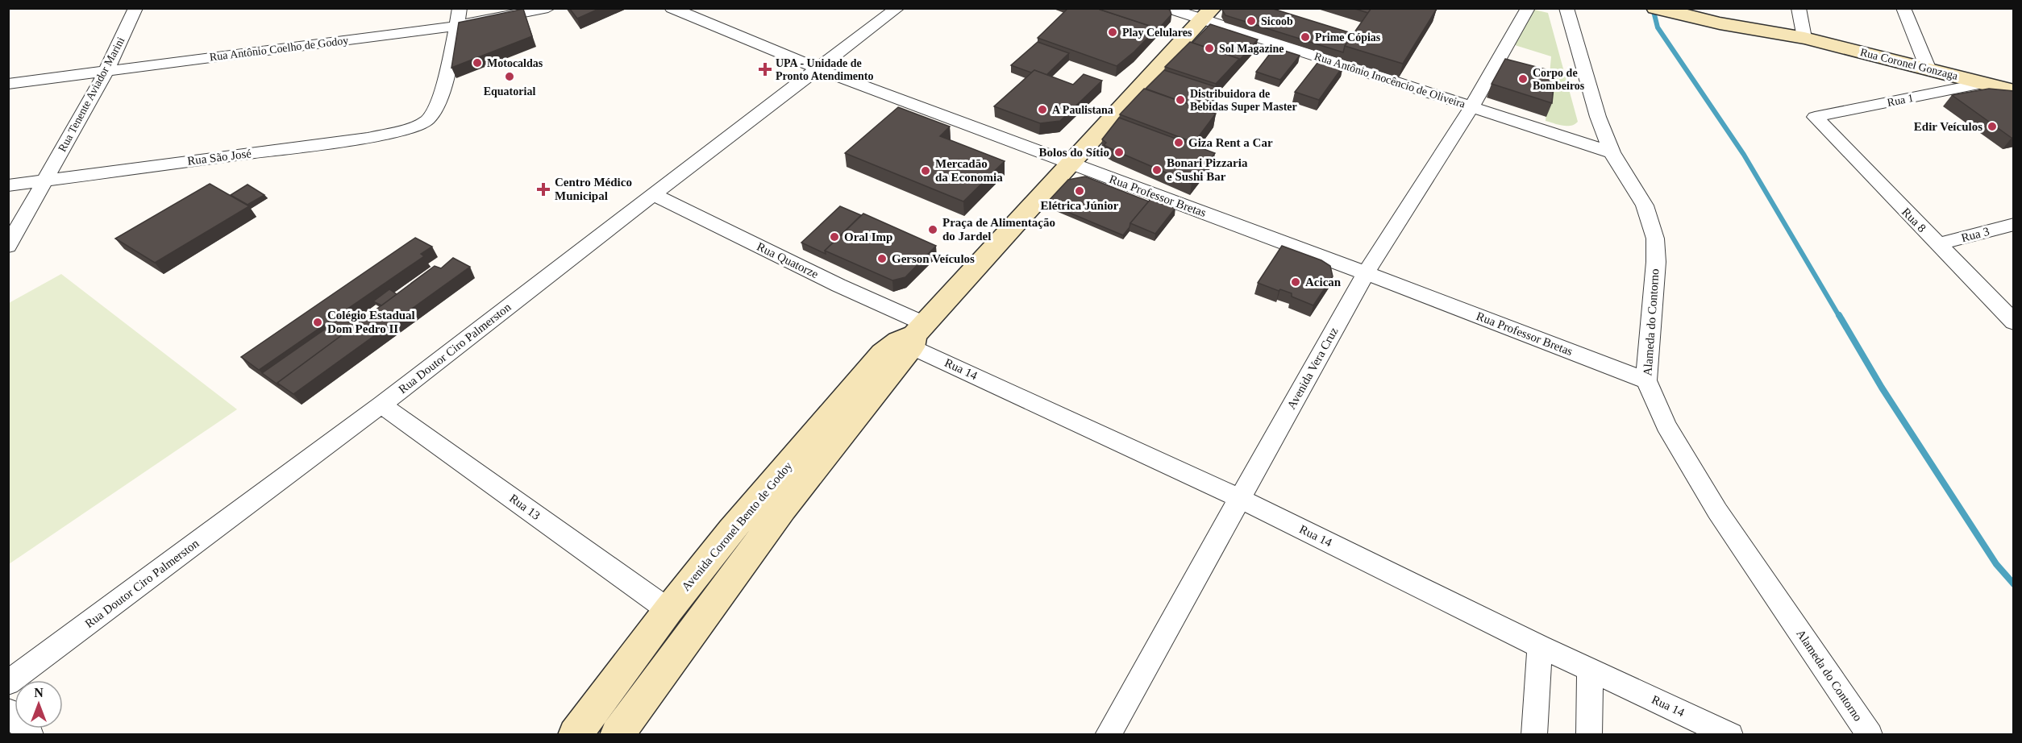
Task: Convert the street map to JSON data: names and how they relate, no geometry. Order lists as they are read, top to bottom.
{
  "streets": {
    "main road": ["Rua Coronel Gonzaga", "Avenida Coronel Bento de Godoy"],
    "street": [
      "Rua Antônio Coelho de Godoy",
      "Rua Antônio Inocêncio de Oliveira",
      "Rua Tenente Aviador Marini",
      "Rua 1",
      "Rua São José",
      "Rua Professor Bretas",
      "Rua 8",
      "Rua 3",
      "Rua Quatorze",
      "Alameda do Contorno",
      "Rua Doutor Ciro Palmerston",
      "Avenida Vera Cruz",
      "Rua 14",
      "Rua 13"
    ]
  },
  "crossings": [
    ["Rua Antônio Coelho de Godoy", "Rua Tenente Aviador Marini"],
    ["Rua Antônio Coelho de Godoy", "Rua São José"],
    ["Rua Coronel Gonzaga", "Rua 1"],
    ["Rua Antônio Inocêncio de Oliveira", "Alameda do Contorno"],
    ["Rua Antônio Inocêncio de Oliveira", "Avenida Vera Cruz"],
    ["Rua Antônio Inocêncio de Oliveira", "Avenida Coronel Bento de Godoy"],
    ["Rua Tenente Aviador Marini", "Rua São José"],
    ["Rua 1", "Rua 8"],
    ["Rua Professor Bretas", "Alameda do Contorno"],
    ["Rua Professor Bretas", "Rua Doutor Ciro Palmerston"],
    ["Rua Professor Bretas", "Avenida Vera Cruz"],
    ["Rua Professor Bretas", "Avenida Coronel Bento de Godoy"],
    ["Rua 8", "Rua 3"],
    ["Rua Quatorze", "Rua Doutor Ciro Palmerston"],
    ["Rua Quatorze", "Rua 14"],
    ["Rua Quatorze", "Avenida Coronel Bento de Godoy"],
    ["Rua Doutor Ciro Palmerston", "Rua 13"],
    ["Avenida Vera Cruz", "Rua 14"],
    ["Rua 14", "Avenida Coronel Bento de Godoy"],
    ["Rua 13", "Avenida Coronel Bento de Godoy"]
  ],
  "places": {
    "other": [
      "Sicoob",
      "Play Celulares",
      "Prime Cópias",
      "Sol Magazine",
      "Motocaldas",
      "Equatorial",
      "Corpo de Bombeiros",
      "Distribuidora de Bebidas Super Master",
      "A Paulistana",
      "Edir Veículos",
      "Giza Rent a Car",
      "Bolos do Sítio",
      "Bonari Pizzaria e Sushi Bar",
      "Mercadão da Economia",
      "Elétrica Júnior",
      "Praça de Alimentação do Jardel",
      "Oral Imp",
      "Gerson Veículos",
      "Acican",
      "Colégio Estadual Dom Pedro II"
    ],
    "health": ["UPA - Unidade de Pronto Atendimento", "Centro Médico Municipal"]
  },
  "north": "top"
}
